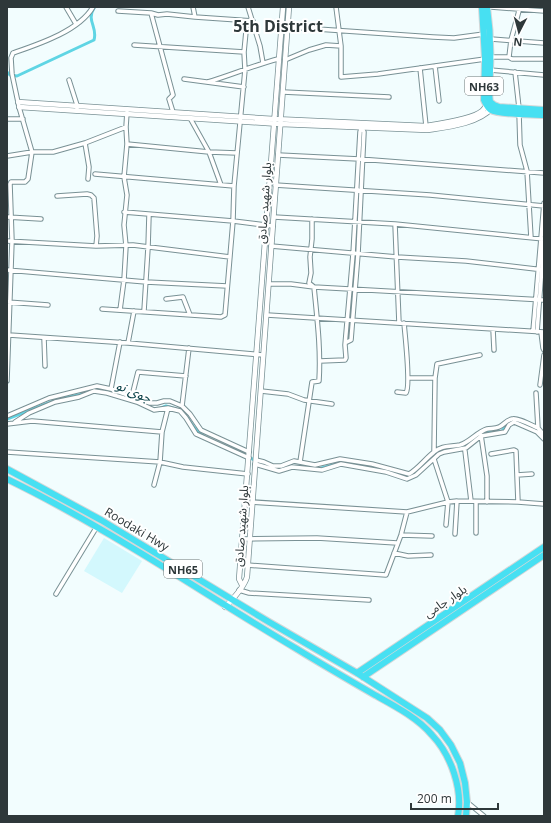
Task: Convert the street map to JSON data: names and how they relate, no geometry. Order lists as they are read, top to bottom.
{
  "streets": {
    "highway": [
      "NH63",
      "Roodaki Hwy",
      "NH65",
      "بلوار جامی"
    ],
    "main road": ["بلوار شهید صادق"]
  },
  "crossings": [
    ["Roodaki Hwy", "NH65"],
    ["Roodaki Hwy", "بلوار جامی"],
    ["NH65", "بلوار جامی"]
  ],
  "districts": ["5th District"],
  "water": ["جوی نو"],
  "scale_bar": "200 m",
  "north": "bottom"
}
